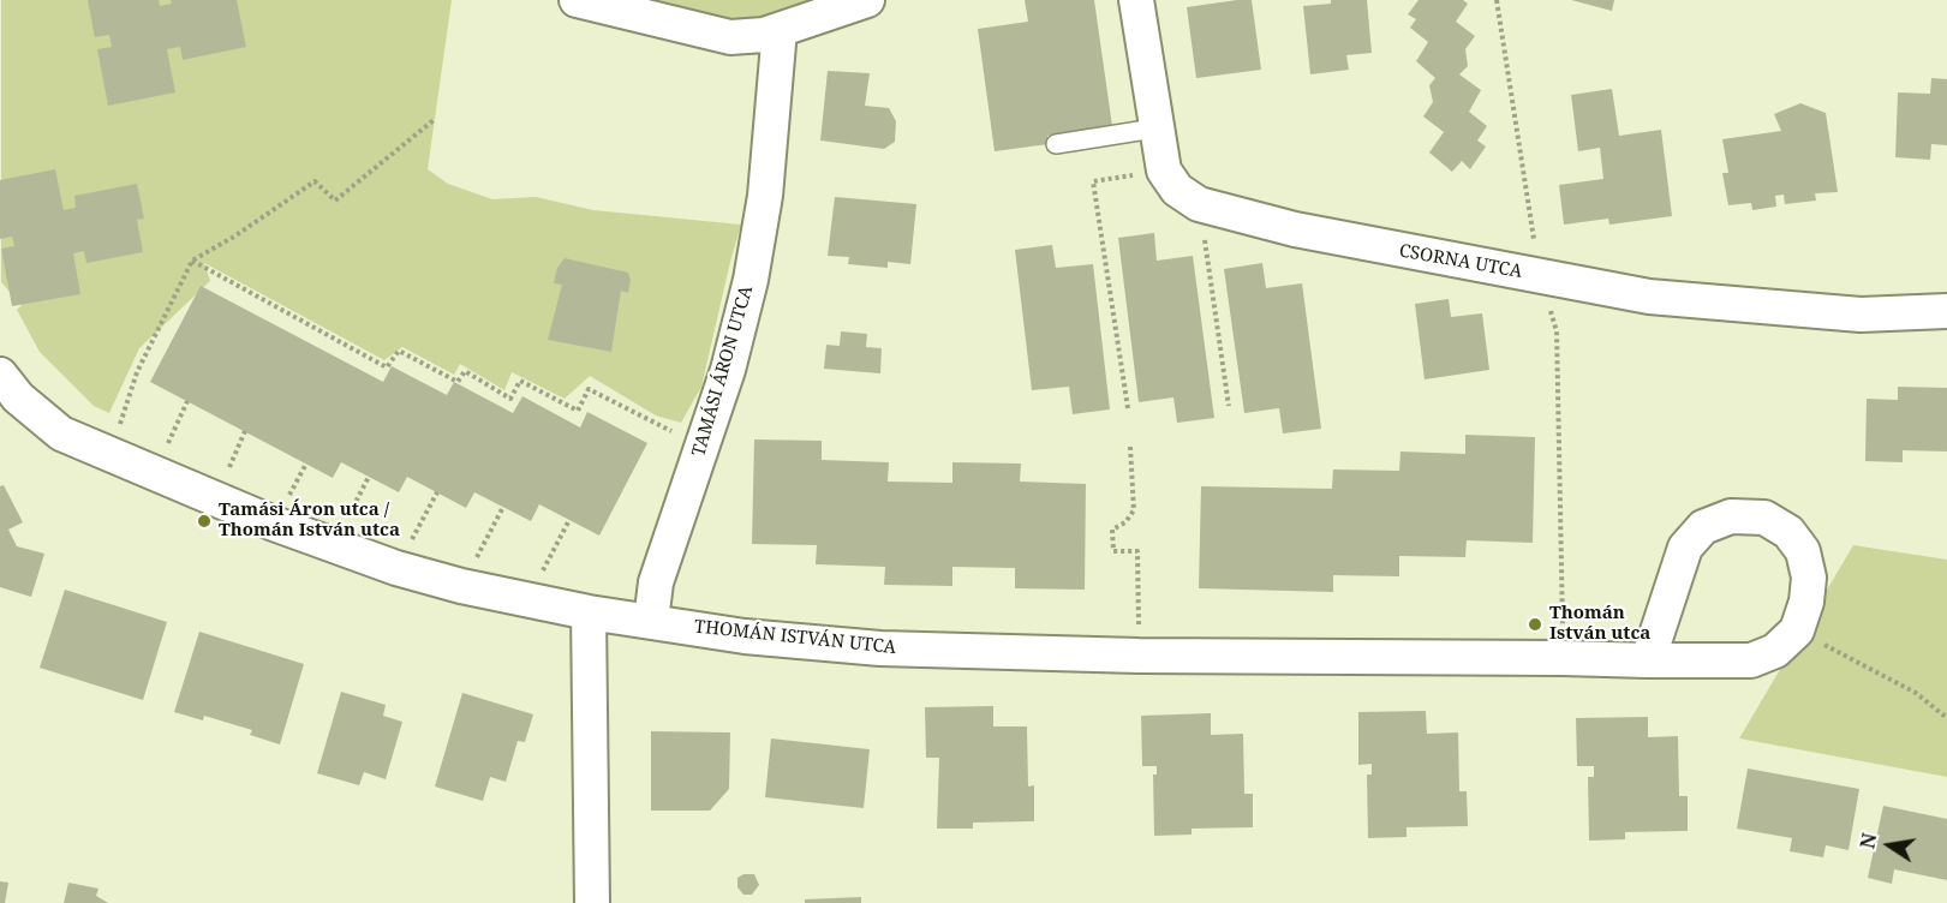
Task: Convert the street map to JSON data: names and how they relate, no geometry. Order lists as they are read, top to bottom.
{
  "streets": {
    "street": ["CSORNA UTCA", "TAMÁSI ÁRON UTCA", "THOMÁN ISTVÁN UTCA"]
  },
  "crossings": [
    ["TAMÁSI ÁRON UTCA", "THOMÁN ISTVÁN UTCA"]
  ],
  "places": ["Tamási Áron utca / Thomán István utca", "Thomán István utca"],
  "north": "left"
}
